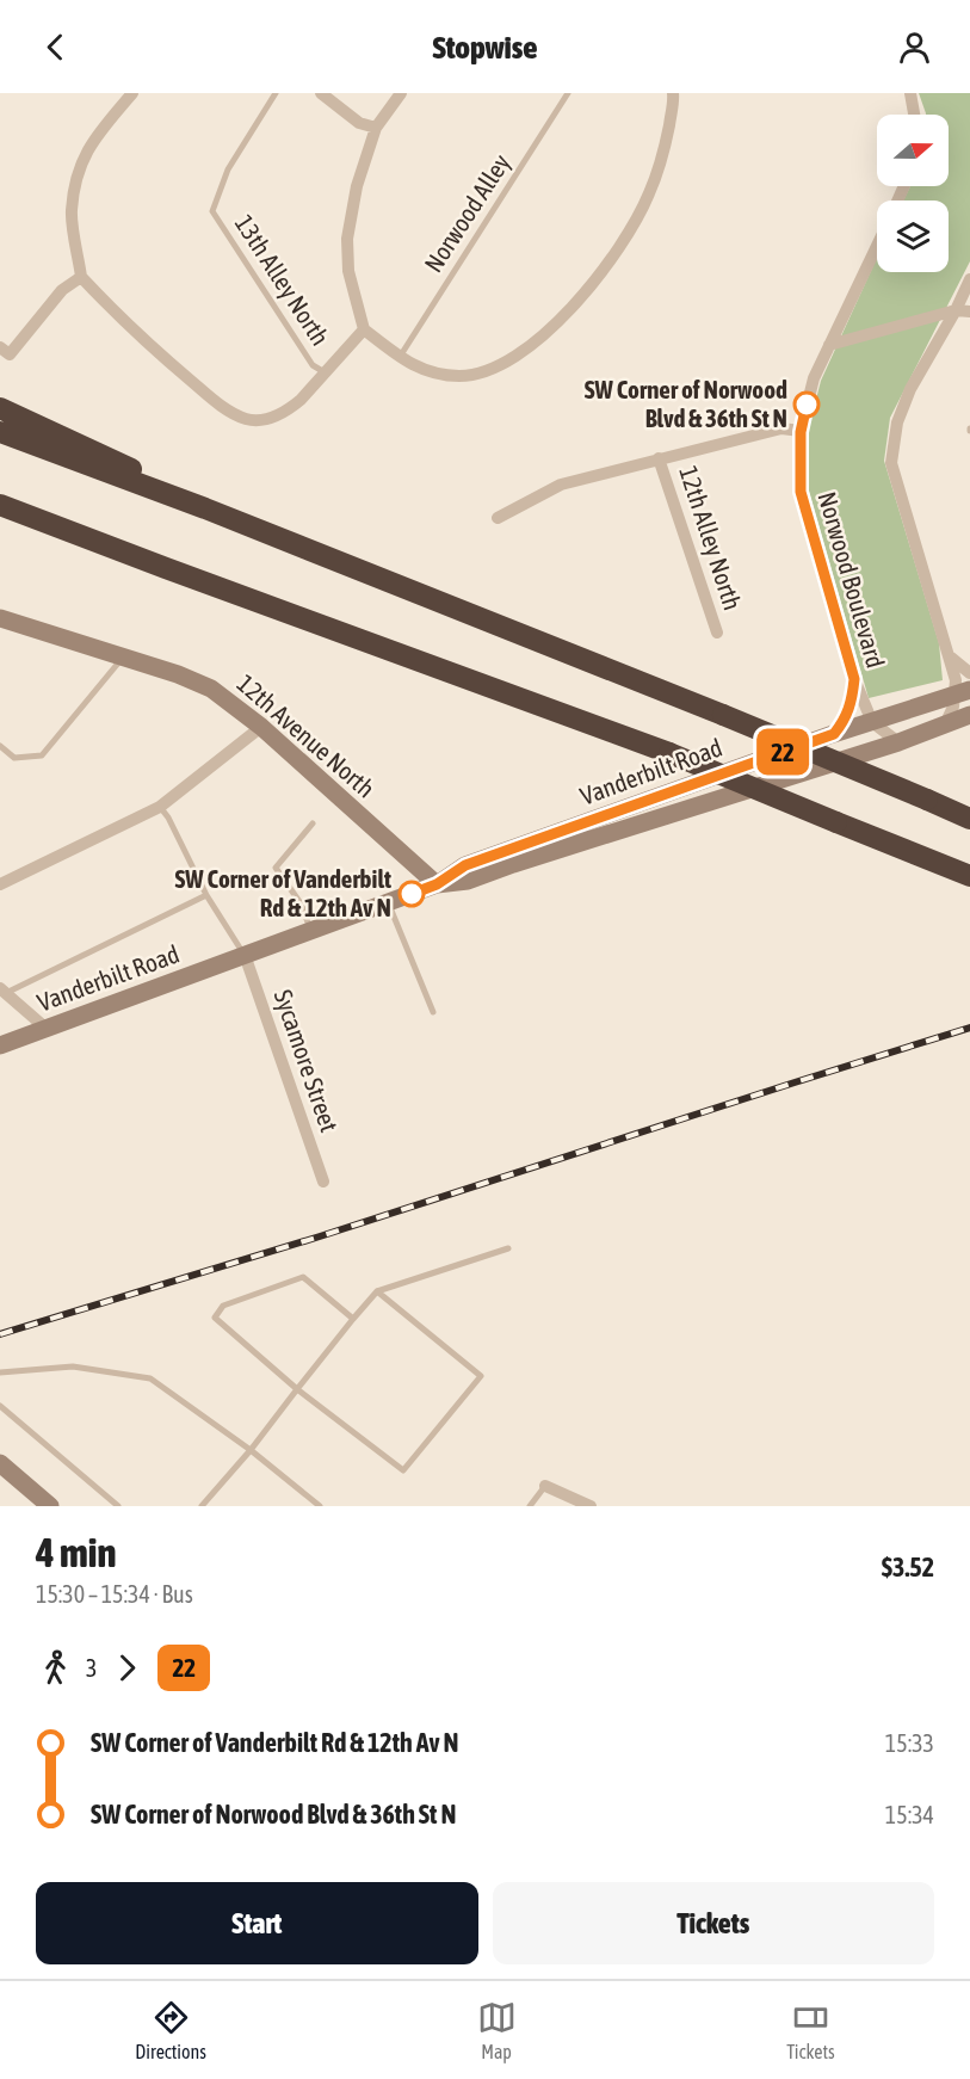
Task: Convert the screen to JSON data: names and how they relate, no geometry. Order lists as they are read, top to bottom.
{
  "streets": {
    "street": [
      "12th Alley North",
      "Norwood Boulevard",
      "12th Avenue North",
      "Vanderbilt Road",
      "Sycamore Street"
    ],
    "lane": ["Norwood Alley", "13th Alley North"]
  },
  "crossings": [
    ["Norwood Boulevard", "Vanderbilt Road"],
    ["12th Avenue North", "Vanderbilt Road"],
    ["Vanderbilt Road", "Sycamore Street"]
  ],
  "places": ["SW Corner of Norwood Blvd & 36th St N", "SW Corner of Vanderbilt Rd & 12th Av N"],
  "lines": ["bus line 22"],
  "north": "right",
  "page": {
    "header": "Stopwise",
    "on_map": "22",
    "heading": ["4 min", "15:30 – 15:34 · Bus", "$3.52"],
    "legs": ["3", "22"],
    "list": [
      {
        "name": "SW Corner of Vanderbilt Rd & 12th Av N",
        "value": "15:33"
      },
      {
        "name": "SW Corner of Norwood Blvd & 36th St N",
        "value": "15:34"
      }
    ],
    "buttons": ["Start", "Tickets"],
    "tabs": ["Directions", "Map", "Tickets"]
  }
}
